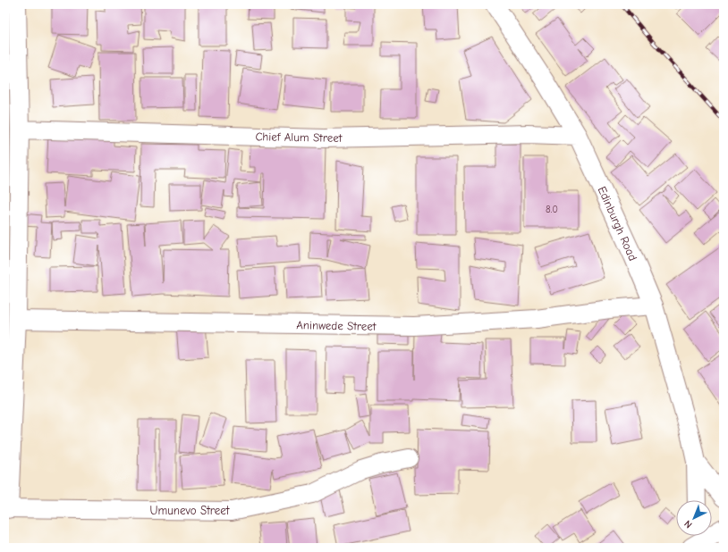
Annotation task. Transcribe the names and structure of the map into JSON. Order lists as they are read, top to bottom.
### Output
{
  "streets": {
    "street": [
      "Chief Alum Street",
      "Edinburgh Road",
      "Aninwede Street",
      "Umunevo Street"
    ]
  },
  "crossings": [
    ["Chief Alum Street", "Edinburgh Road"],
    ["Edinburgh Road", "Aninwede Street"]
  ],
  "house_numbers": ["8.0"],
  "north": "bottom left"
}
